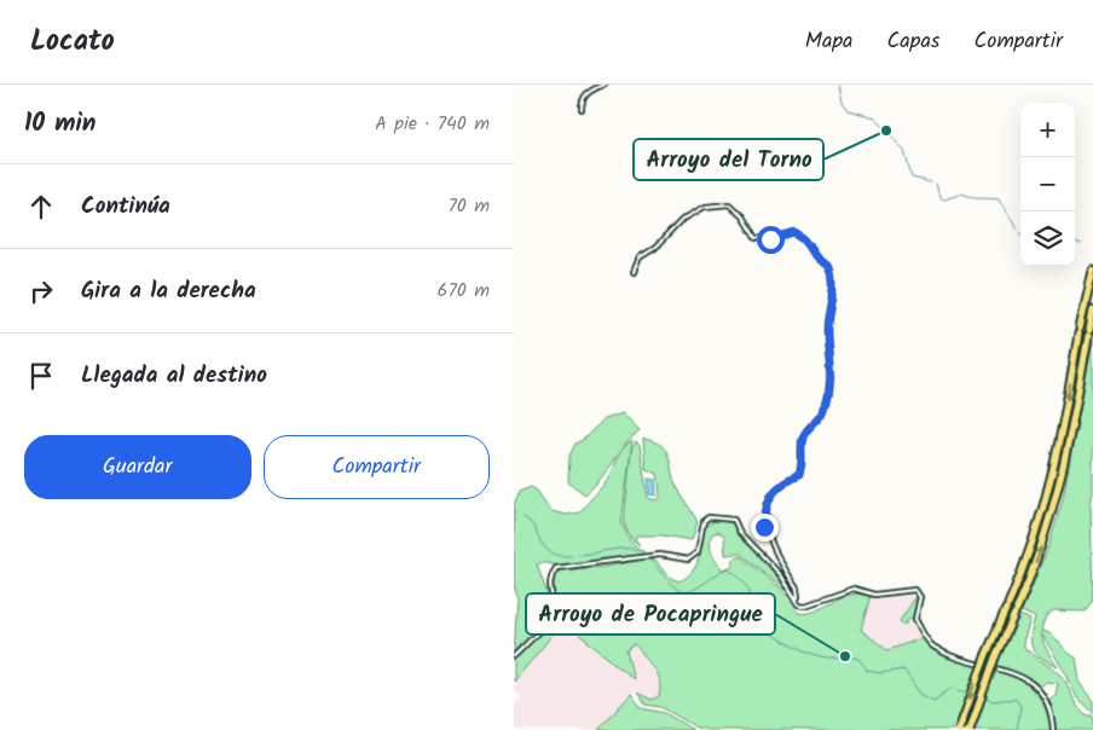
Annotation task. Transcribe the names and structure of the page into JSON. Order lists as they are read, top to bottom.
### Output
{
  "places": ["Arroyo del Torno", "Arroyo de Pocapringue"],
  "page": {
    "header": "Locato",
    "nav": ["Mapa", "Capas", "Compartir"],
    "heading": ["10 min", "A pie · 740 m"],
    "map_buttons": ["+", "−"],
    "list": [
      ["Continúa", "70 m"],
      ["Gira a la derecha", "670 m"],
      "Llegada al destino"
    ],
    "buttons": ["Guardar", "Compartir"]
  }
}
